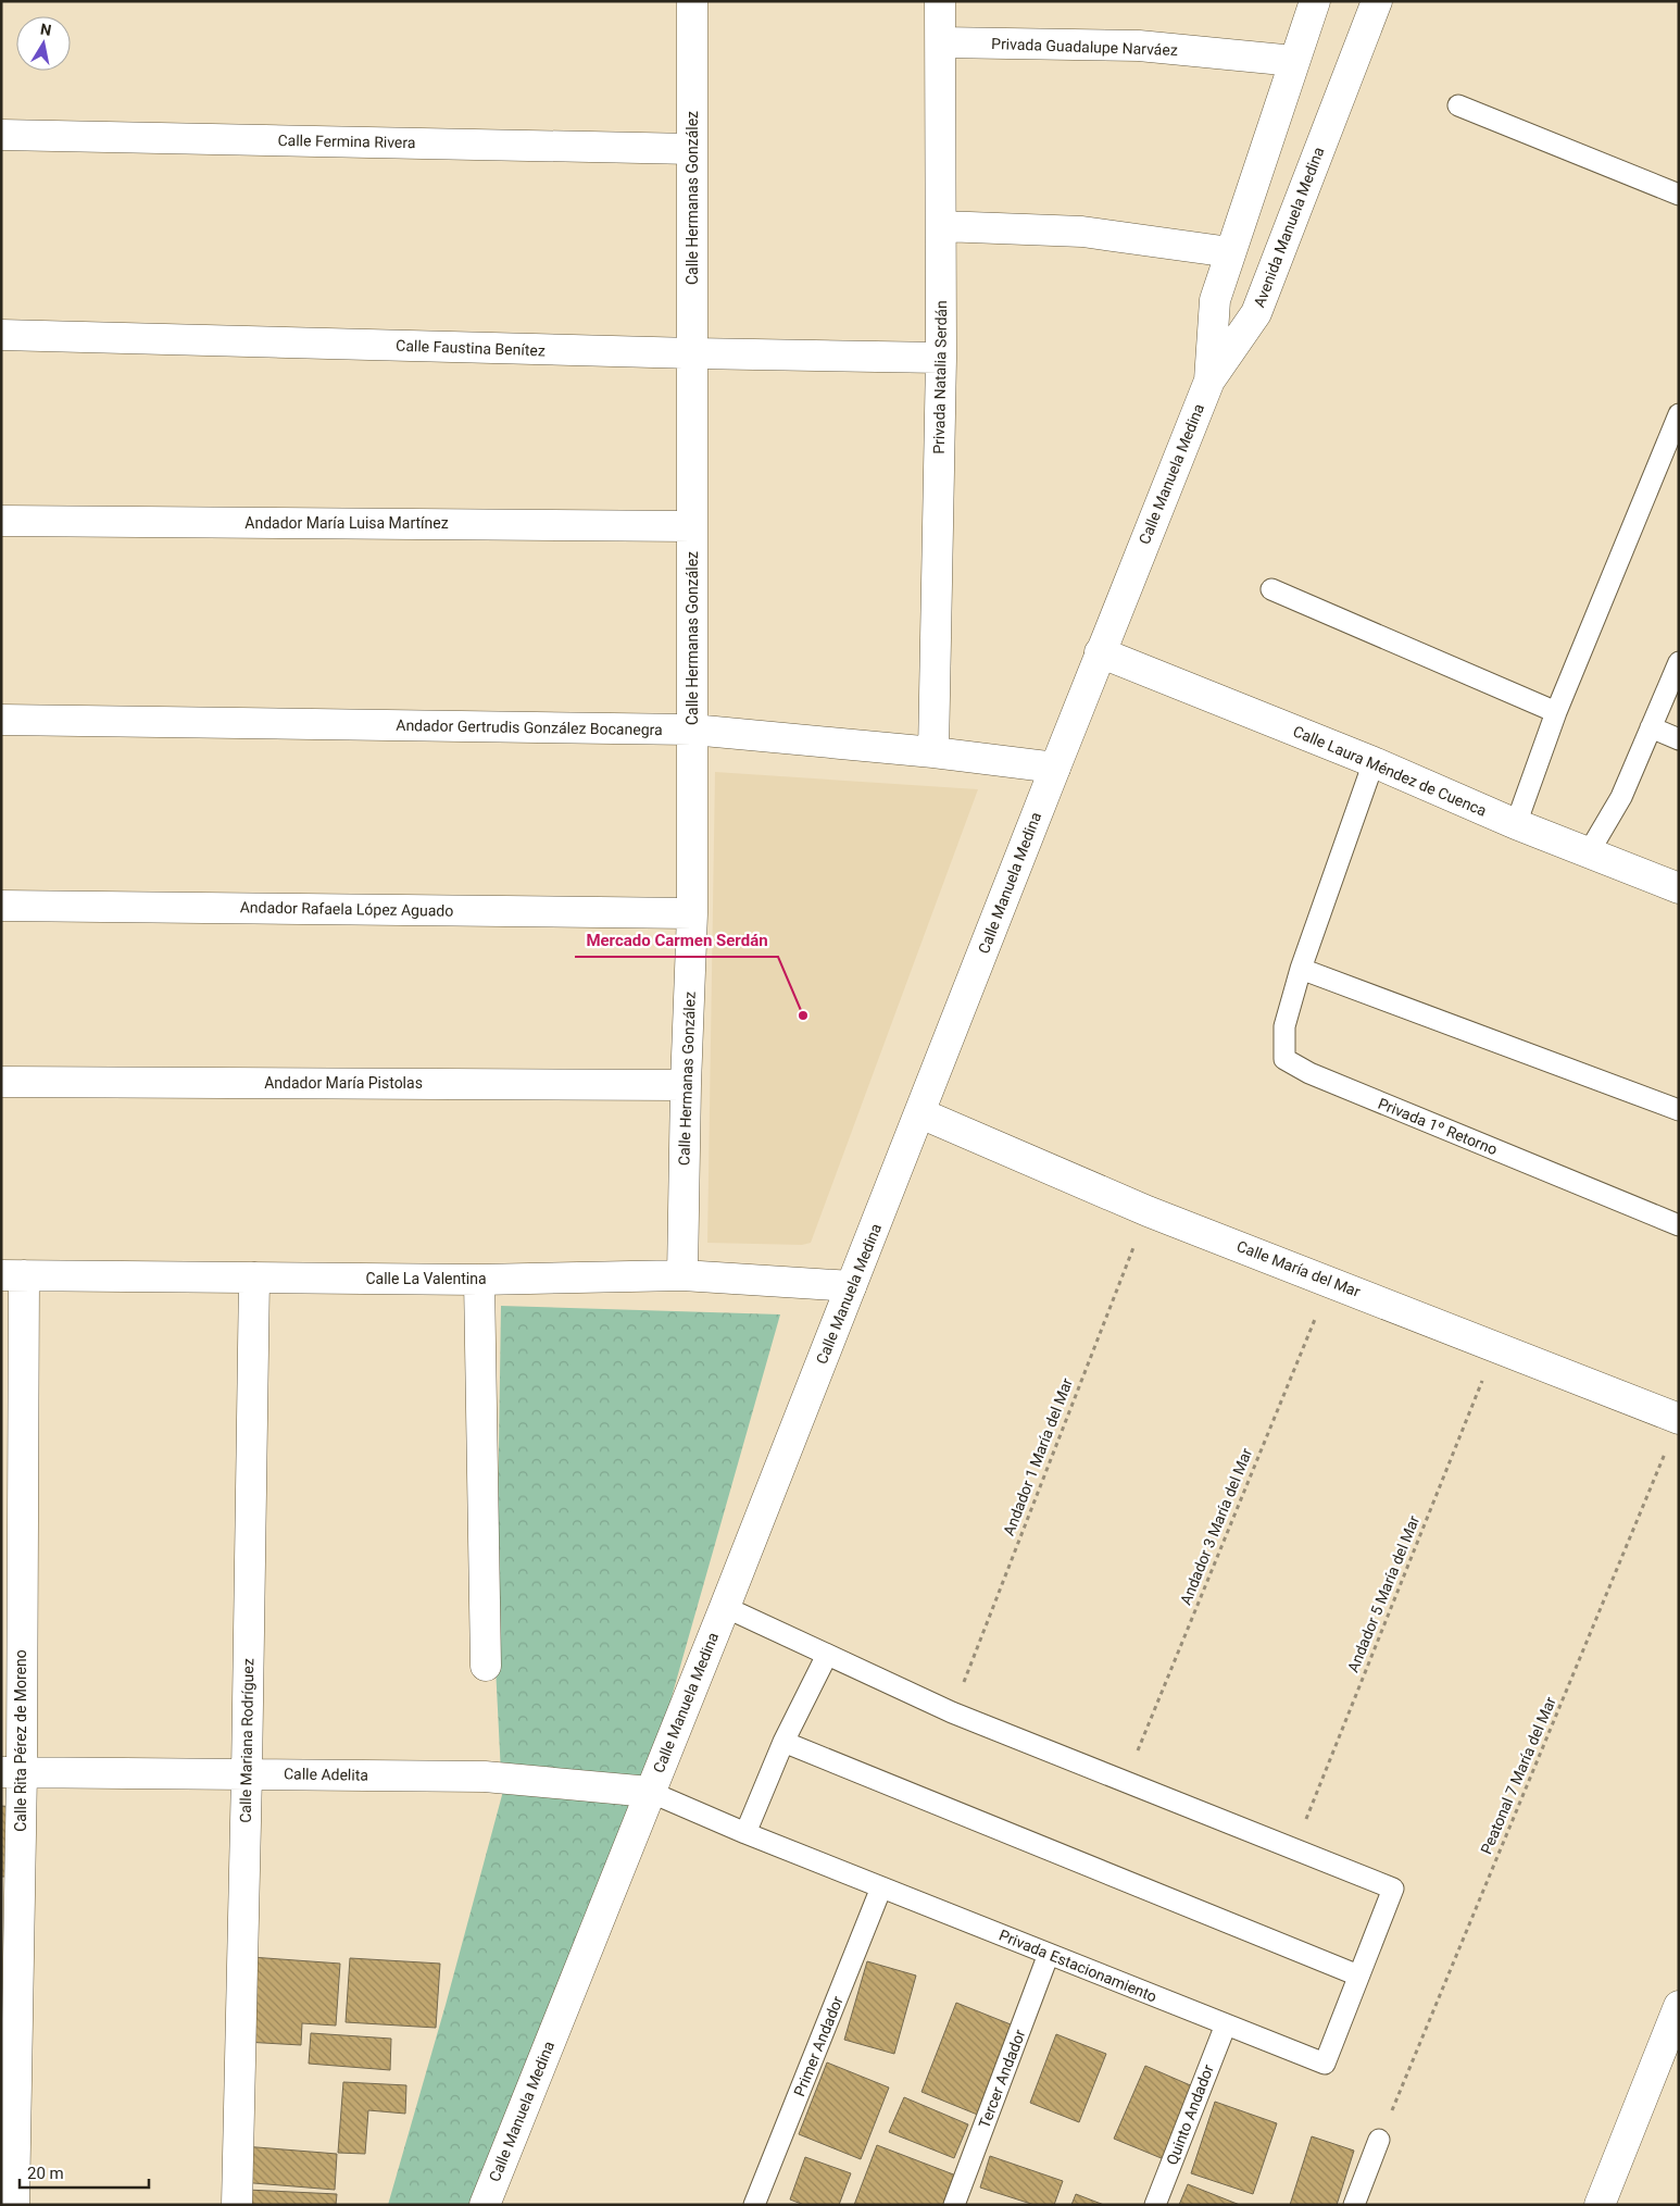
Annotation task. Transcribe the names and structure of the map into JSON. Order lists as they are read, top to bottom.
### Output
{
  "streets": {
    "street": [
      "Privada Guadalupe Narváez",
      "Calle Fermina Rivera",
      "Calle Hermanas González",
      "Avenida Manuela Medina",
      "Calle Faustina Benítez",
      "Privada Natalia Serdán",
      "Calle Manuela Medina",
      "Andador María Luisa Martínez",
      "Andador Gertrudis González Bocanegra",
      "Calle Laura Méndez de Cuenca",
      "Andador Rafaela López Aguado",
      "Andador María Pistolas",
      "Calle María del Mar",
      "Calle La Valentina",
      "Calle Rita Pérez de Moreno",
      "Calle Mariana Rodríguez",
      "Calle Adelita"
    ],
    "lane": [
      "Privada 1º Retorno",
      "Privada Estacionamiento",
      "Primer Andador",
      "Tercer Andador",
      "Quinto Andador"
    ],
    "path": [
      "Andador 1 María del Mar",
      "Andador 3 María del Mar",
      "Andador 5 María del Mar",
      "Peatonal 7 María del Mar"
    ]
  },
  "crossings": [
    ["Privada Guadalupe Narváez", "Privada Natalia Serdán"],
    ["Calle Fermina Rivera", "Calle Hermanas González"],
    ["Calle Hermanas González", "Calle Faustina Benítez"],
    ["Calle Hermanas González", "Andador María Luisa Martínez"],
    ["Calle Hermanas González", "Andador Gertrudis González Bocanegra"],
    ["Calle Hermanas González", "Andador Rafaela López Aguado"],
    ["Calle Hermanas González", "Andador María Pistolas"],
    ["Calle Hermanas González", "Calle La Valentina"],
    ["Avenida Manuela Medina", "Calle Manuela Medina"],
    ["Calle Faustina Benítez", "Privada Natalia Serdán"],
    ["Privada Natalia Serdán", "Andador Gertrudis González Bocanegra"],
    ["Calle Manuela Medina", "Andador Gertrudis González Bocanegra"],
    ["Calle Manuela Medina", "Calle Laura Méndez de Cuenca"],
    ["Calle Manuela Medina", "Calle María del Mar"],
    ["Calle Manuela Medina", "Calle La Valentina"],
    ["Calle Manuela Medina", "Calle Adelita"],
    ["Calle Manuela Medina", "Privada Estacionamiento"],
    ["Calle Laura Méndez de Cuenca", "Privada 1º Retorno"],
    ["Calle María del Mar", "Andador 1 María del Mar"],
    ["Calle María del Mar", "Andador 3 María del Mar"],
    ["Calle María del Mar", "Andador 5 María del Mar"],
    ["Calle La Valentina", "Calle Rita Pérez de Moreno"],
    ["Calle La Valentina", "Calle Mariana Rodríguez"],
    ["Andador 1 María del Mar", "Privada Estacionamiento"],
    ["Andador 3 María del Mar", "Privada Estacionamiento"],
    ["Andador 5 María del Mar", "Privada Estacionamiento"],
    ["Calle Rita Pérez de Moreno", "Calle Adelita"],
    ["Calle Mariana Rodríguez", "Calle Adelita"],
    ["Calle Adelita", "Privada Estacionamiento"],
    ["Privada Estacionamiento", "Primer Andador"],
    ["Privada Estacionamiento", "Tercer Andador"],
    ["Privada Estacionamiento", "Quinto Andador"]
  ],
  "places": ["Mercado Carmen Serdán"],
  "scale_bar": "20 m",
  "north": "top"
}
